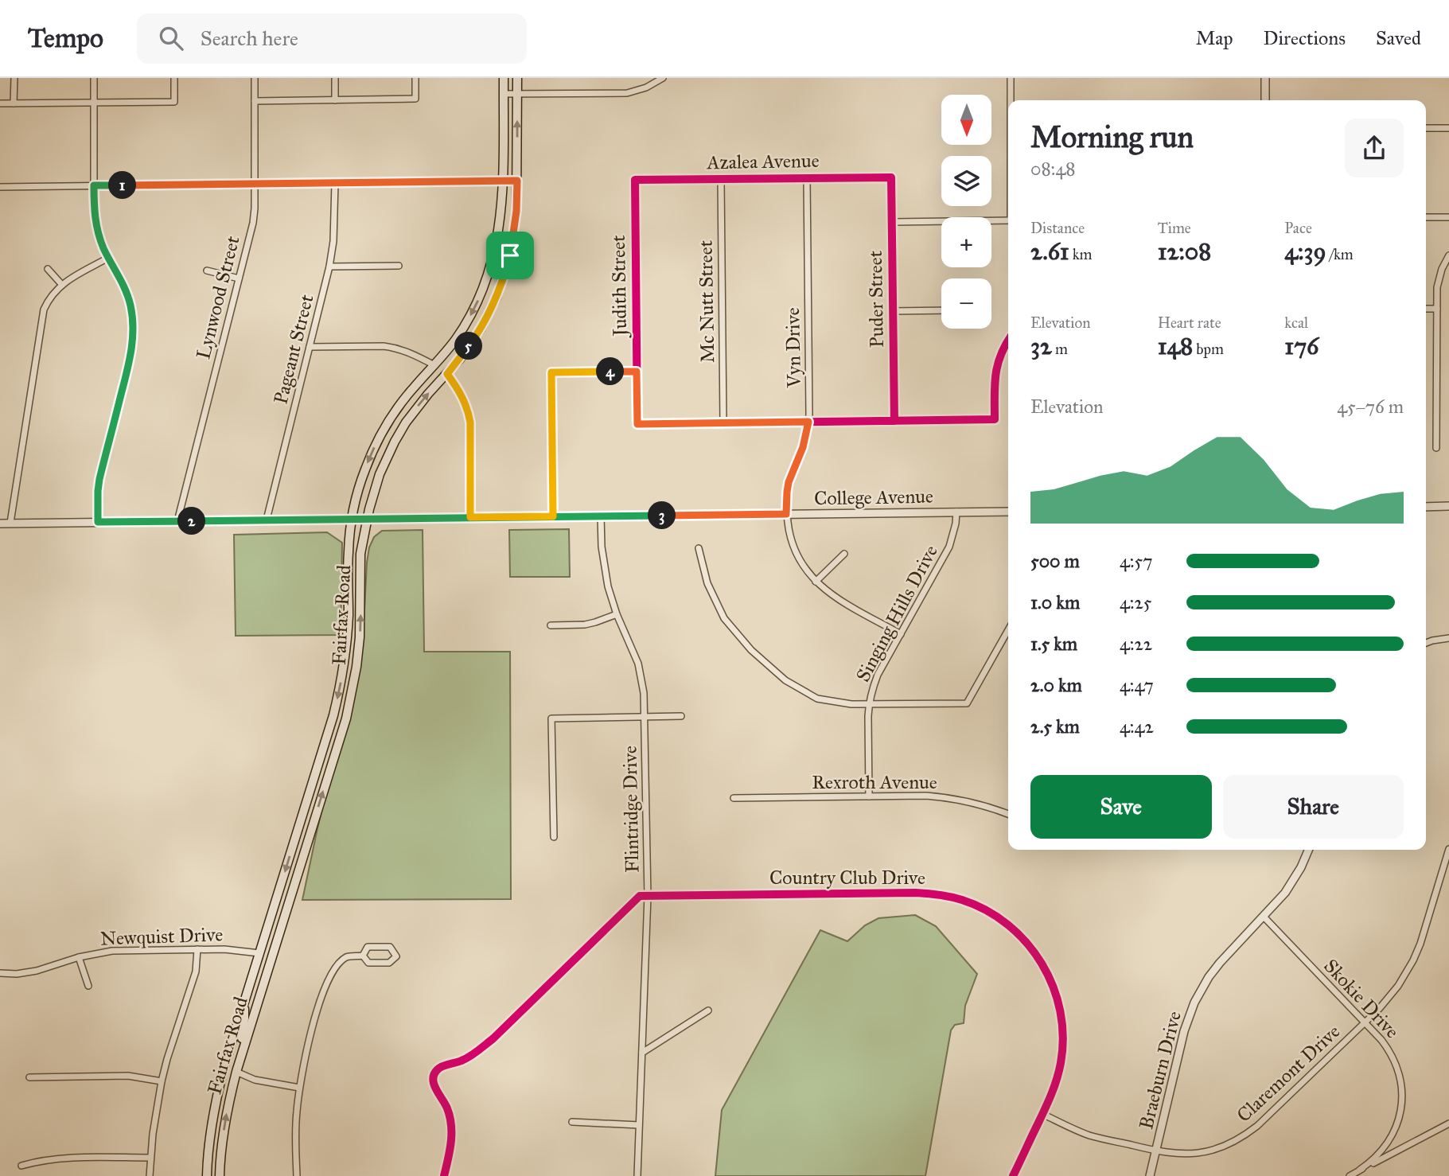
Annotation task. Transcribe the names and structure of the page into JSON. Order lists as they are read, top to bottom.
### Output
{
  "streets": {
    "main road": ["Fairfax Road"],
    "street": [
      "Azalea Avenue",
      "Judith Street",
      "Lynwood Street",
      "Puder Street",
      "Mc Nutt Street",
      "Vyn Drive",
      "Pageant Street",
      "College Avenue",
      "Singing Hills Drive",
      "Rexroth Avenue",
      "Flintridge Drive",
      "Country Club Drive",
      "Newquist Drive",
      "Skokie Drive",
      "Braeburn Drive",
      "Claremont Drive"
    ]
  },
  "crossings": [
    ["Azalea Avenue", "Judith Street"],
    ["Azalea Avenue", "Puder Street"],
    ["Azalea Avenue", "Mc Nutt Street"],
    ["Azalea Avenue", "Vyn Drive"],
    ["Judith Street", "Mc Nutt Street"],
    ["Lynwood Street", "College Avenue"],
    ["Vyn Drive", "College Avenue"],
    ["Vyn Drive", "Singing Hills Drive"],
    ["Pageant Street", "College Avenue"],
    ["College Avenue", "Singing Hills Drive"],
    ["College Avenue", "Fairfax Road"],
    ["College Avenue", "Flintridge Drive"],
    ["Singing Hills Drive", "Rexroth Avenue"],
    ["Fairfax Road", "Newquist Drive"],
    ["Flintridge Drive", "Country Club Drive"],
    ["Country Club Drive", "Claremont Drive"],
    ["Skokie Drive", "Braeburn Drive"],
    ["Skokie Drive", "Claremont Drive"],
    ["Braeburn Drive", "Claremont Drive"]
  ],
  "north": "bottom",
  "page": {
    "header": "Tempo",
    "search": "Search here",
    "nav": ["Map", "Directions", "Saved"],
    "map_buttons": ["+", "−"],
    "heading": ["Morning run", "08:48"],
    "pins": [
      "1",
      "5",
      "4",
      "3",
      "2"
    ],
    "stats": [
      ["Distance", "2.61 km"],
      ["Time", "12:08"],
      ["Pace", "4:39 /km"],
      ["Elevation", "32 m"],
      ["Heart rate", "148 bpm"],
      ["kcal", "176"]
    ],
    "chart": ["Elevation", "45–76 m"],
    "list": [
      {
        "name": "500 m",
        "note": "4:57"
      },
      {
        "name": "1.0 km",
        "note": "4:25"
      },
      {
        "name": "1.5 km",
        "note": "4:22"
      },
      {
        "name": "2.0 km",
        "note": "4:47"
      },
      {
        "name": "2.5 km",
        "note": "4:42"
      }
    ],
    "buttons": ["Save", "Share"]
  }
}
